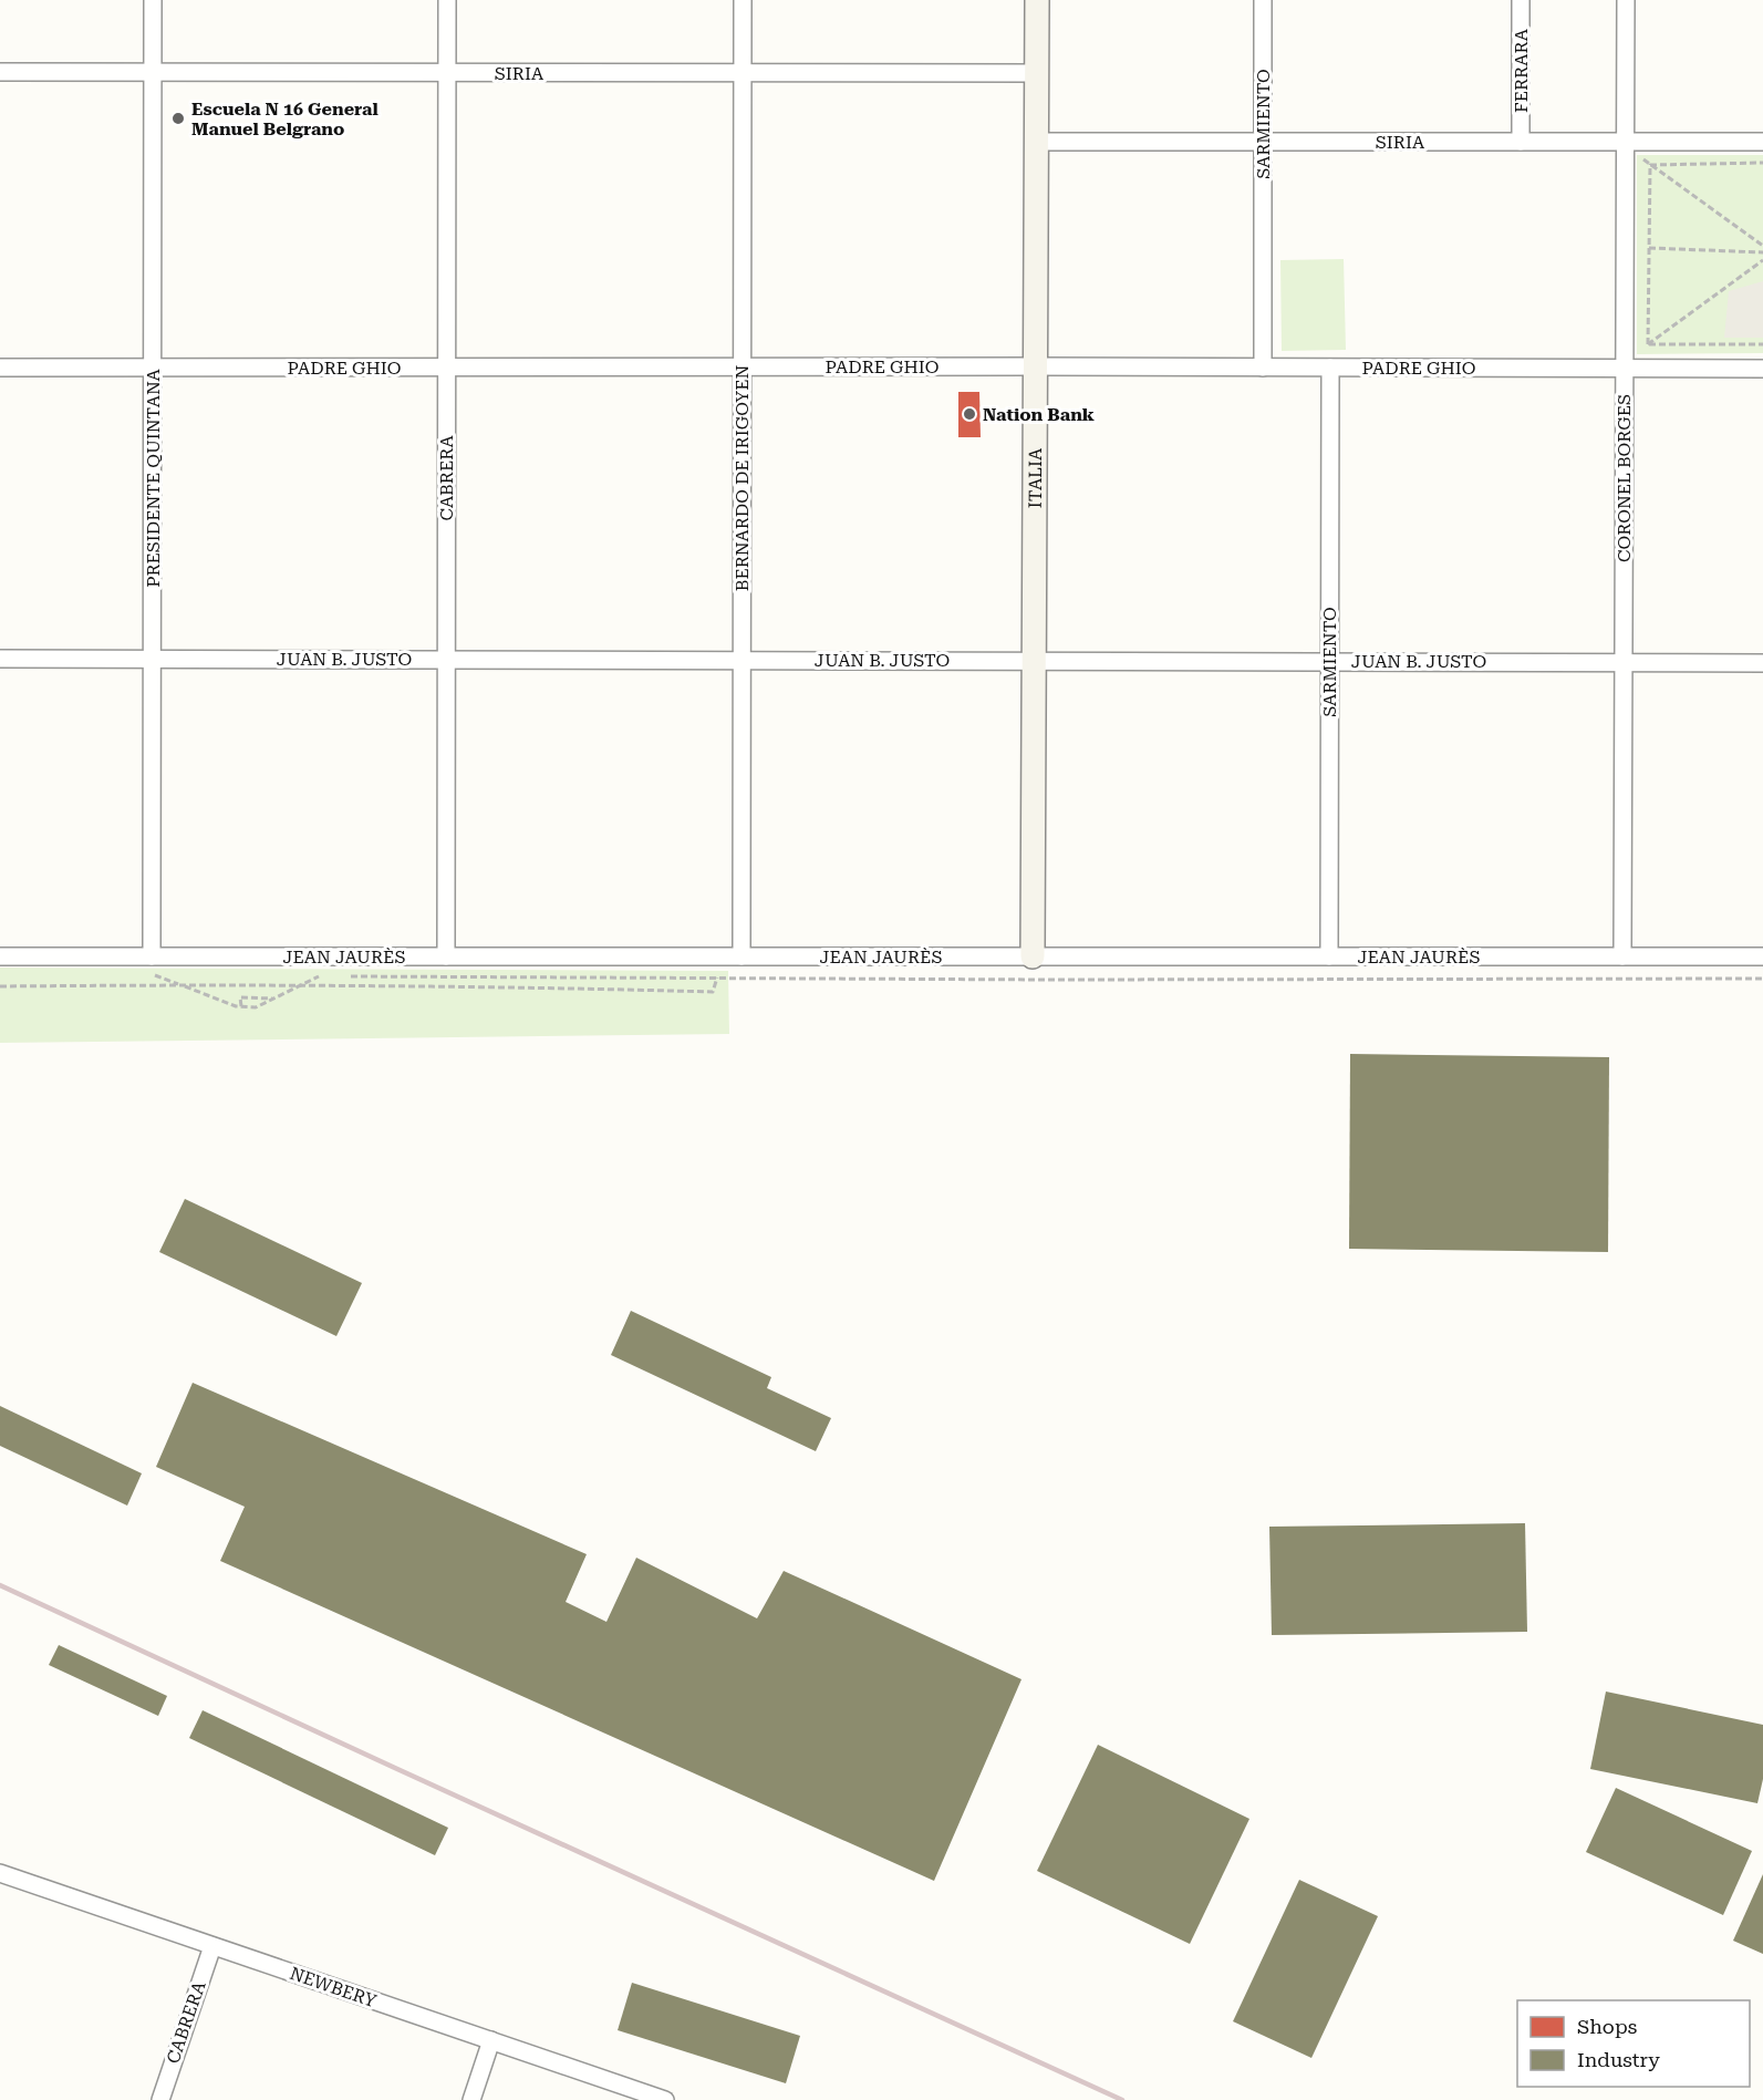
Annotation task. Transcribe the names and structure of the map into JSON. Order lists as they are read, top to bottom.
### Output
{
  "streets": {
    "street": [
      "FERRARA",
      "SIRIA",
      "SARMIENTO",
      "PADRE GHIO",
      "PRESIDENTE QUINTANA",
      "CABRERA",
      "BERNARDO DE IRIGOYEN",
      "ITALIA",
      "CORONEL BORGES",
      "JUAN B. JUSTO",
      "JEAN JAURÈS",
      "NEWBERY"
    ]
  },
  "crossings": [
    ["FERRARA", "SIRIA"],
    ["SIRIA", "SARMIENTO"],
    ["SIRIA", "PRESIDENTE QUINTANA"],
    ["SIRIA", "CABRERA"],
    ["SIRIA", "BERNARDO DE IRIGOYEN"],
    ["SIRIA", "ITALIA"],
    ["SIRIA", "CORONEL BORGES"],
    ["SARMIENTO", "PADRE GHIO"],
    ["SARMIENTO", "JUAN B. JUSTO"],
    ["SARMIENTO", "JEAN JAURÈS"],
    ["PADRE GHIO", "PRESIDENTE QUINTANA"],
    ["PADRE GHIO", "CABRERA"],
    ["PADRE GHIO", "BERNARDO DE IRIGOYEN"],
    ["PADRE GHIO", "ITALIA"],
    ["PADRE GHIO", "CORONEL BORGES"],
    ["PRESIDENTE QUINTANA", "JUAN B. JUSTO"],
    ["PRESIDENTE QUINTANA", "JEAN JAURÈS"],
    ["CABRERA", "JUAN B. JUSTO"],
    ["CABRERA", "JEAN JAURÈS"],
    ["CABRERA", "NEWBERY"],
    ["BERNARDO DE IRIGOYEN", "JUAN B. JUSTO"],
    ["BERNARDO DE IRIGOYEN", "JEAN JAURÈS"],
    ["ITALIA", "JUAN B. JUSTO"],
    ["ITALIA", "JEAN JAURÈS"],
    ["CORONEL BORGES", "JUAN B. JUSTO"],
    ["CORONEL BORGES", "JEAN JAURÈS"]
  ],
  "places": ["Escuela N 16 General Manuel Belgrano", "Nation Bank"],
  "legend": ["Shops", "Industry"]
}
